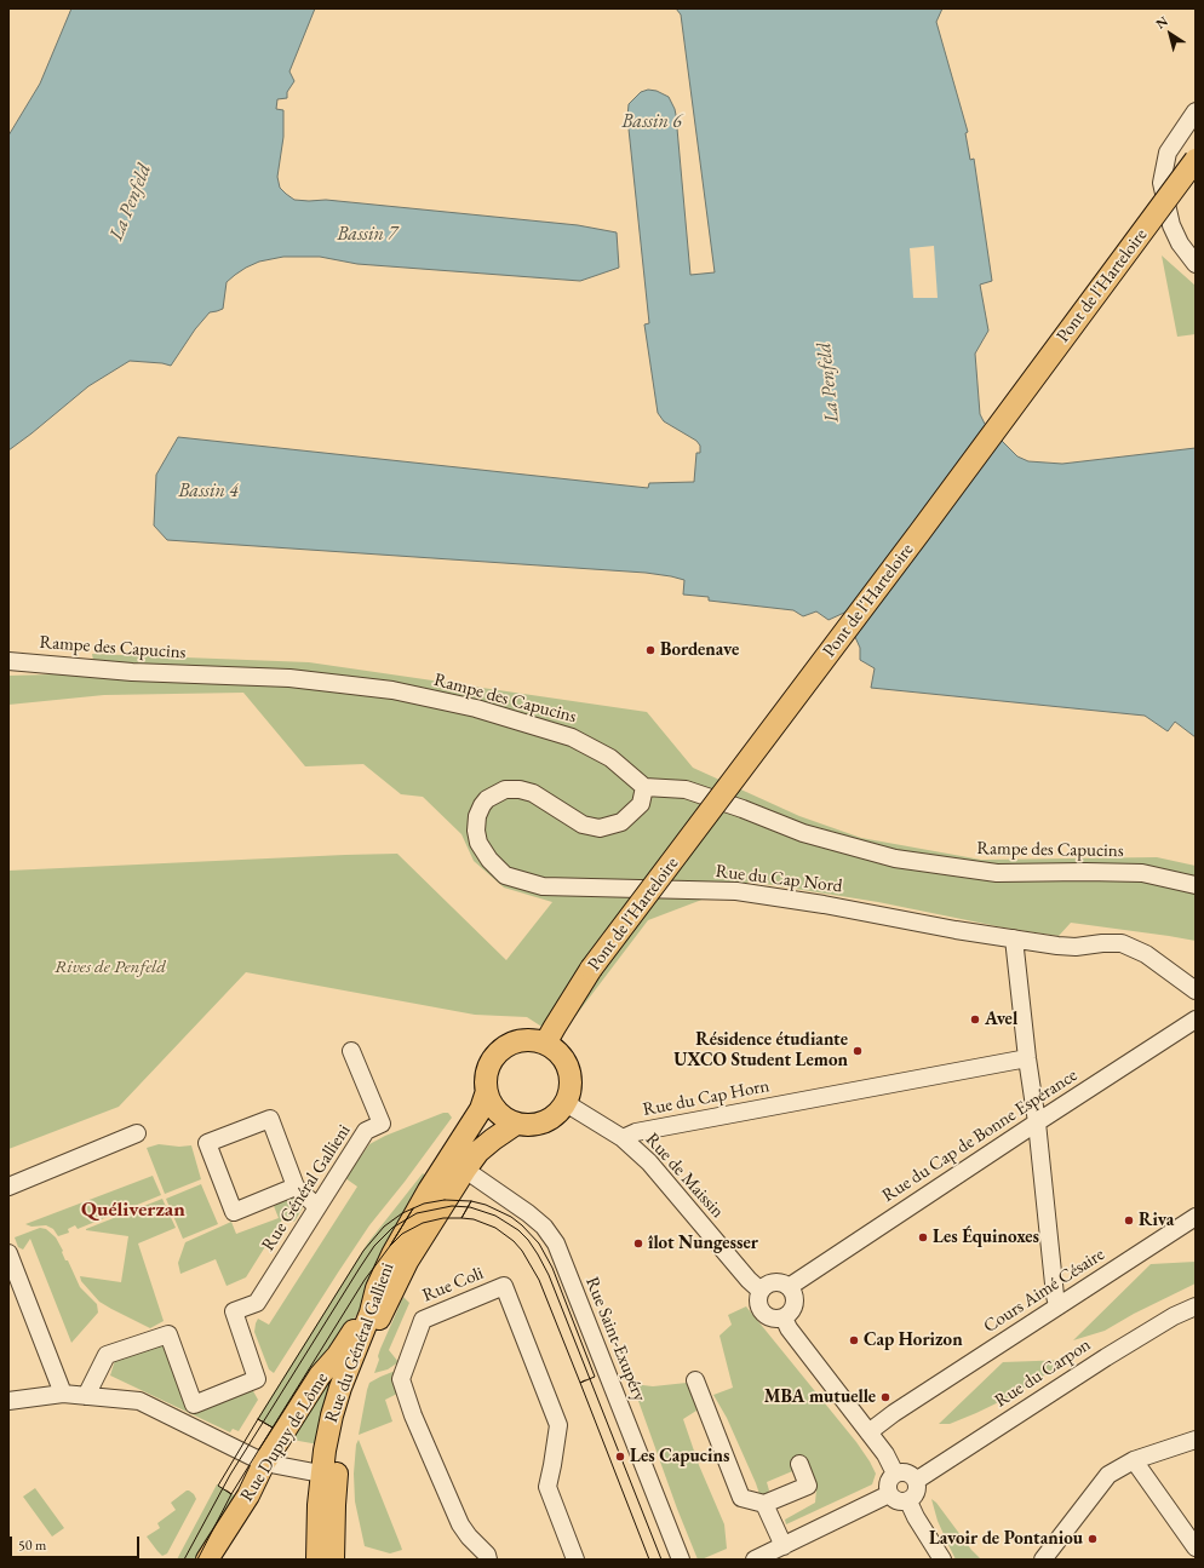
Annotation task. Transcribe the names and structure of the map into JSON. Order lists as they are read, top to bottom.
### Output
{
  "streets": {
    "main road": ["Pont de l'Harteloire", "Rue du Général Gallieni", "Rue Dupuy de Lôme"],
    "street": [
      "Rampe des Capucins",
      "Rue du Cap Nord",
      "Rue du Cap Horn",
      "Rue du Cap de Bonne Espérance",
      "Rue de Maissin",
      "Rue Général Gallieni",
      "Rue Coli",
      "Cours Aimé Césaire",
      "Rue Saint-Exupéry",
      "Rue du Carpon"
    ]
  },
  "crossings": [
    ["Pont de l'Harteloire", "Rue de Maissin"],
    ["Pont de l'Harteloire", "Rue du Général Gallieni"],
    ["Rampe des Capucins", "Rue du Cap Nord"],
    ["Rue du Cap Horn", "Rue de Maissin"],
    ["Rue du Cap de Bonne Espérance", "Rue de Maissin"],
    ["Rue de Maissin", "Rue du Général Gallieni"],
    ["Rue Saint-Exupéry", "Rue du Général Gallieni"],
    ["Rue du Général Gallieni", "Rue Dupuy de Lôme"]
  ],
  "districts": ["Quéliverzan"],
  "water": [
    "Bassin 6",
    "La Penfeld",
    "Bassin 7",
    "Bassin 4"
  ],
  "parks": ["Rives de Penfeld"],
  "places": [
    "Bordenave",
    "Avel",
    "Résidence étudiante UXCO Student Lemon",
    "Riva",
    "Les Équinoxes",
    "îlot Nungesser",
    "Cap Horizon",
    "MBA mutuelle",
    "Les Capucins",
    "Lavoir de Pontaniou"
  ],
  "scale_bar": "50 m",
  "north": "top left"
}
